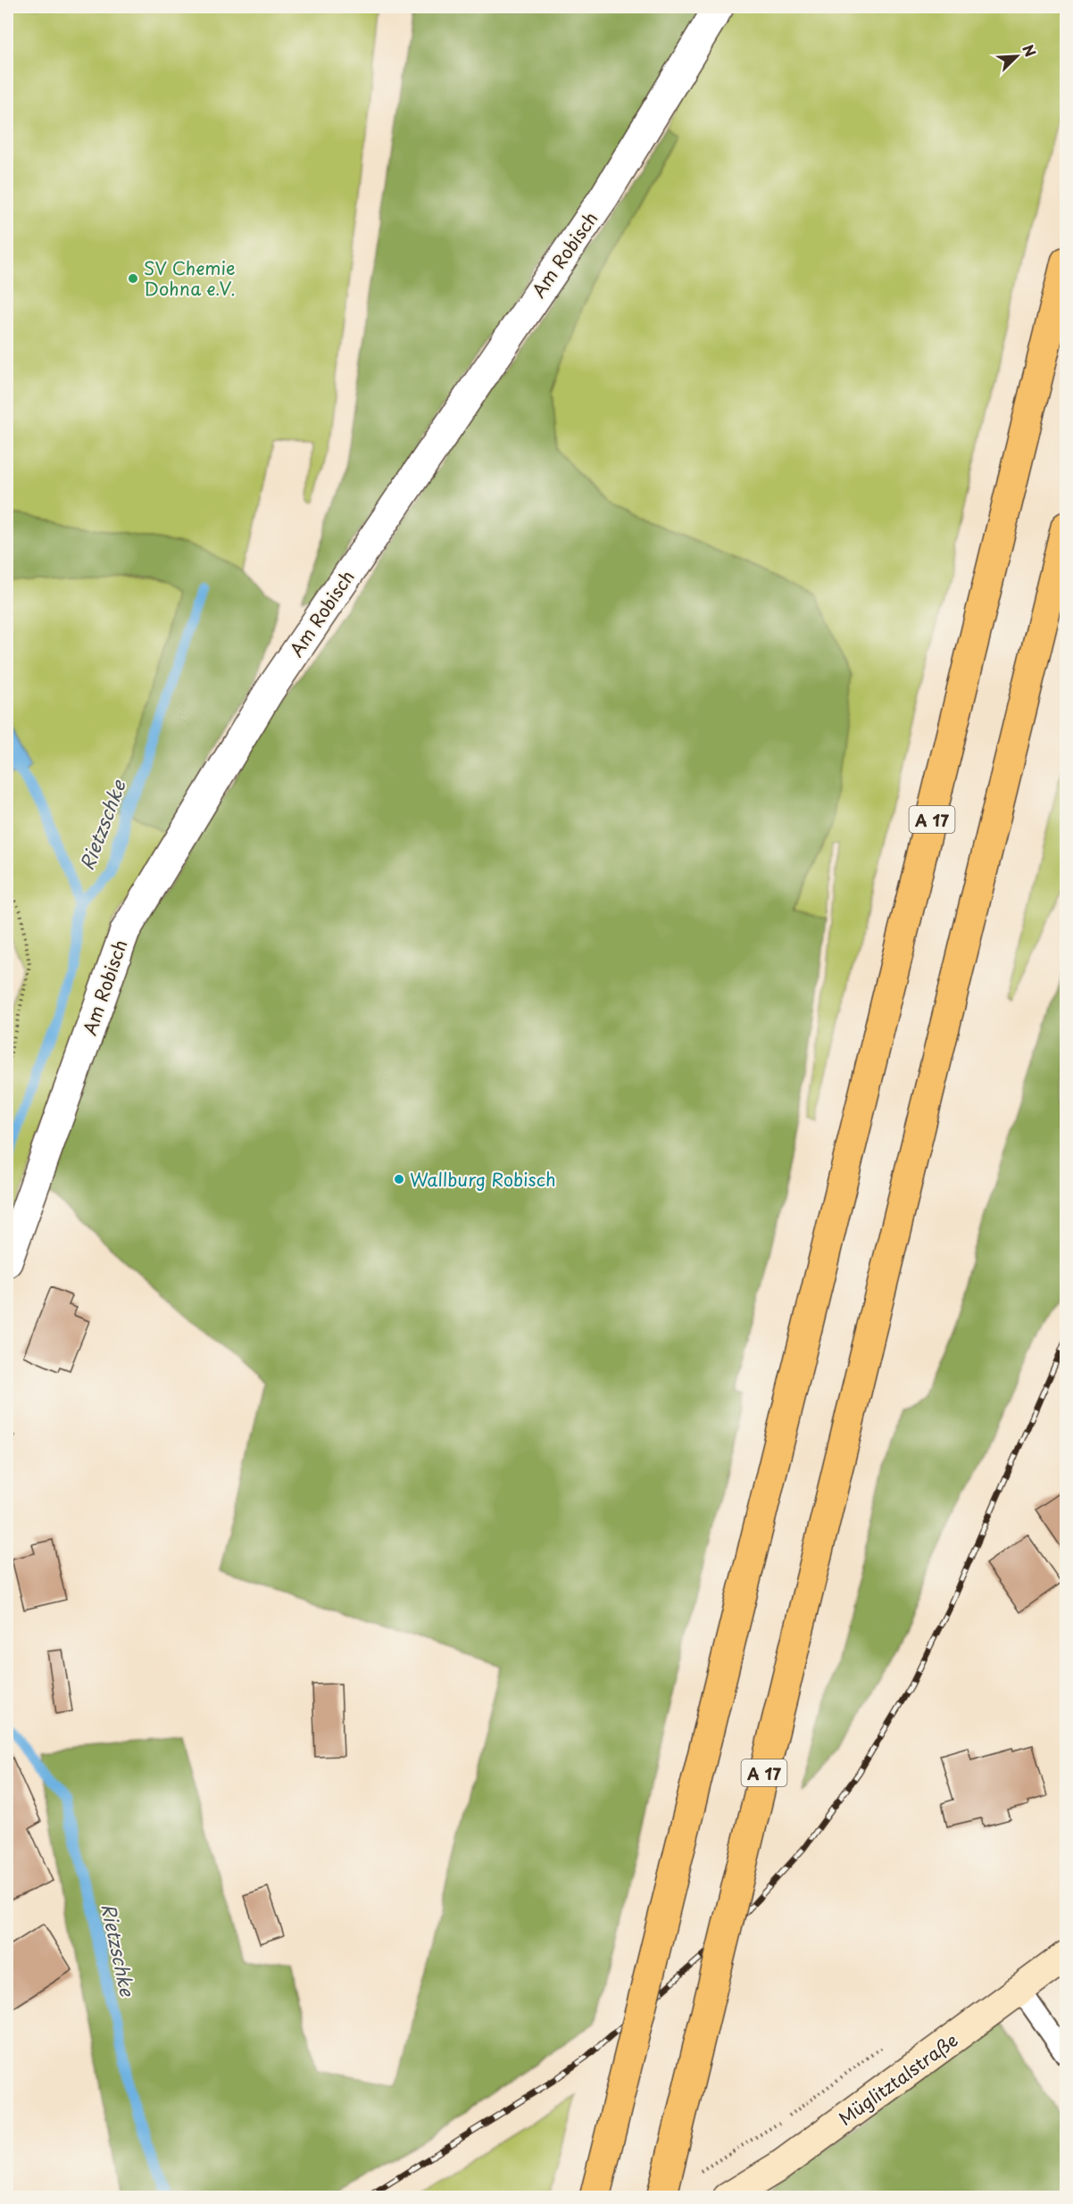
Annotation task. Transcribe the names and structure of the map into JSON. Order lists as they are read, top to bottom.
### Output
{
  "streets": {
    "highway": ["A 17"],
    "main road": ["Müglitztalstraße"],
    "street": ["Am Robisch"]
  },
  "water": ["Rietzschke"],
  "places": ["SV Chemie Dohna e.V.", "Wallburg Robisch"],
  "north": "top right"
}
